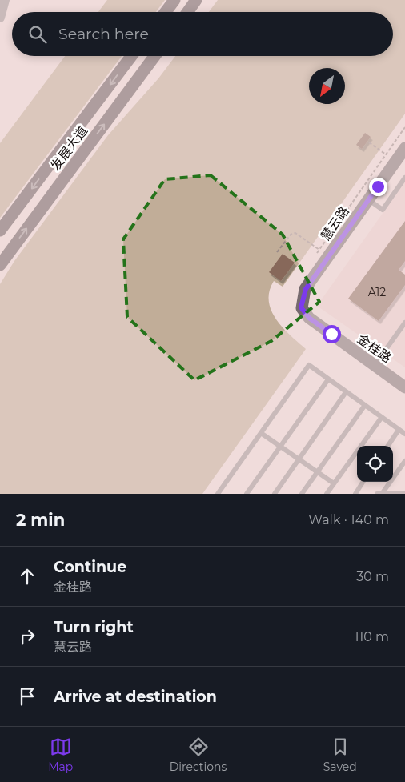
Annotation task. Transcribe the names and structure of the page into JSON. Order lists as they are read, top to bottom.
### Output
{
  "streets": {
    "main road": ["发展大道"],
    "street": ["慧云路", "金桂路"]
  },
  "crossings": [
    ["慧云路", "金桂路"]
  ],
  "house_numbers": ["A12"],
  "north": "bottom left",
  "page": {
    "search": "Search here",
    "heading": ["2 min", "Walk · 140 m"],
    "list": [
      ["Continue", "金桂路", "30 m"],
      ["Turn right", "慧云路", "110 m"],
      "Arrive at destination"
    ],
    "nav": ["Map", "Directions", "Saved"]
  }
}
